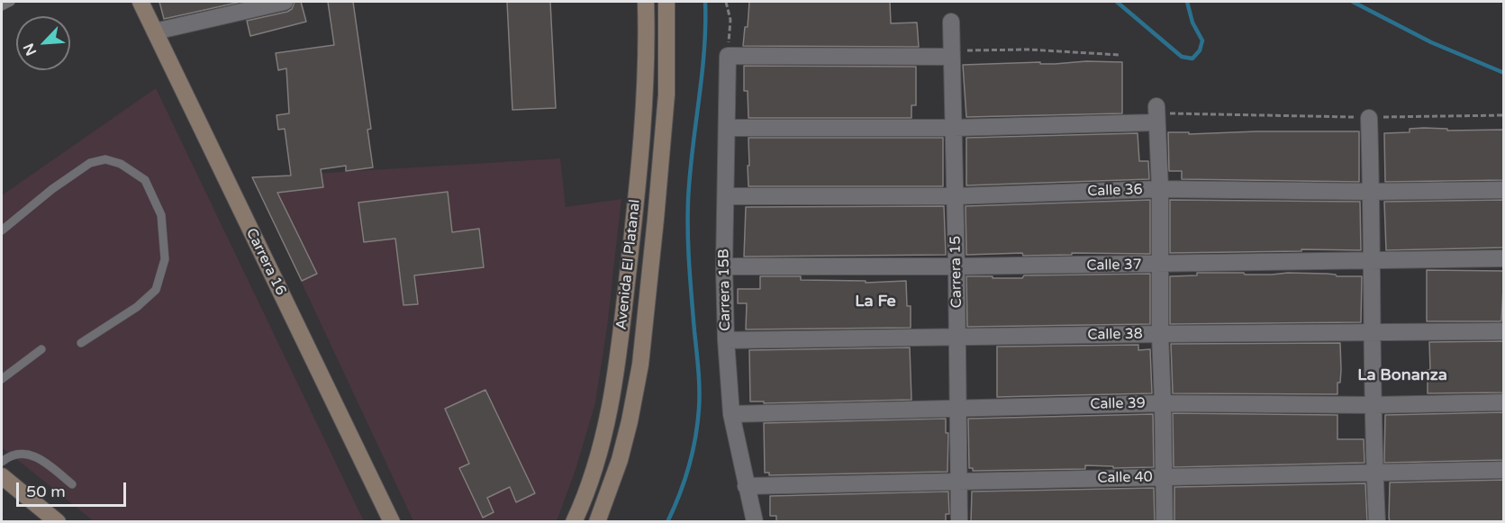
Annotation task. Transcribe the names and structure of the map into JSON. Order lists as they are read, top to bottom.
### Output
{
  "streets": {
    "main road": ["Carrera 16", "Avenida El Platanal"],
    "street": [
      "Calle 36",
      "Calle 37",
      "Carrera 15",
      "Carrera 15B",
      "Calle 38",
      "Calle 39",
      "Calle 40"
    ]
  },
  "crossings": [
    ["Calle 36", "Carrera 15"],
    ["Calle 36", "Carrera 15B"],
    ["Calle 37", "Carrera 15"],
    ["Calle 37", "Carrera 15B"],
    ["Carrera 15", "Calle 38"],
    ["Carrera 15", "Calle 39"],
    ["Carrera 15", "Calle 40"],
    ["Carrera 15B", "Calle 38"],
    ["Carrera 15B", "Calle 39"],
    ["Carrera 15B", "Calle 40"]
  ],
  "districts": ["La Fe", "La Bonanza"],
  "scale_bar": "50 m",
  "north": "bottom left"
}
